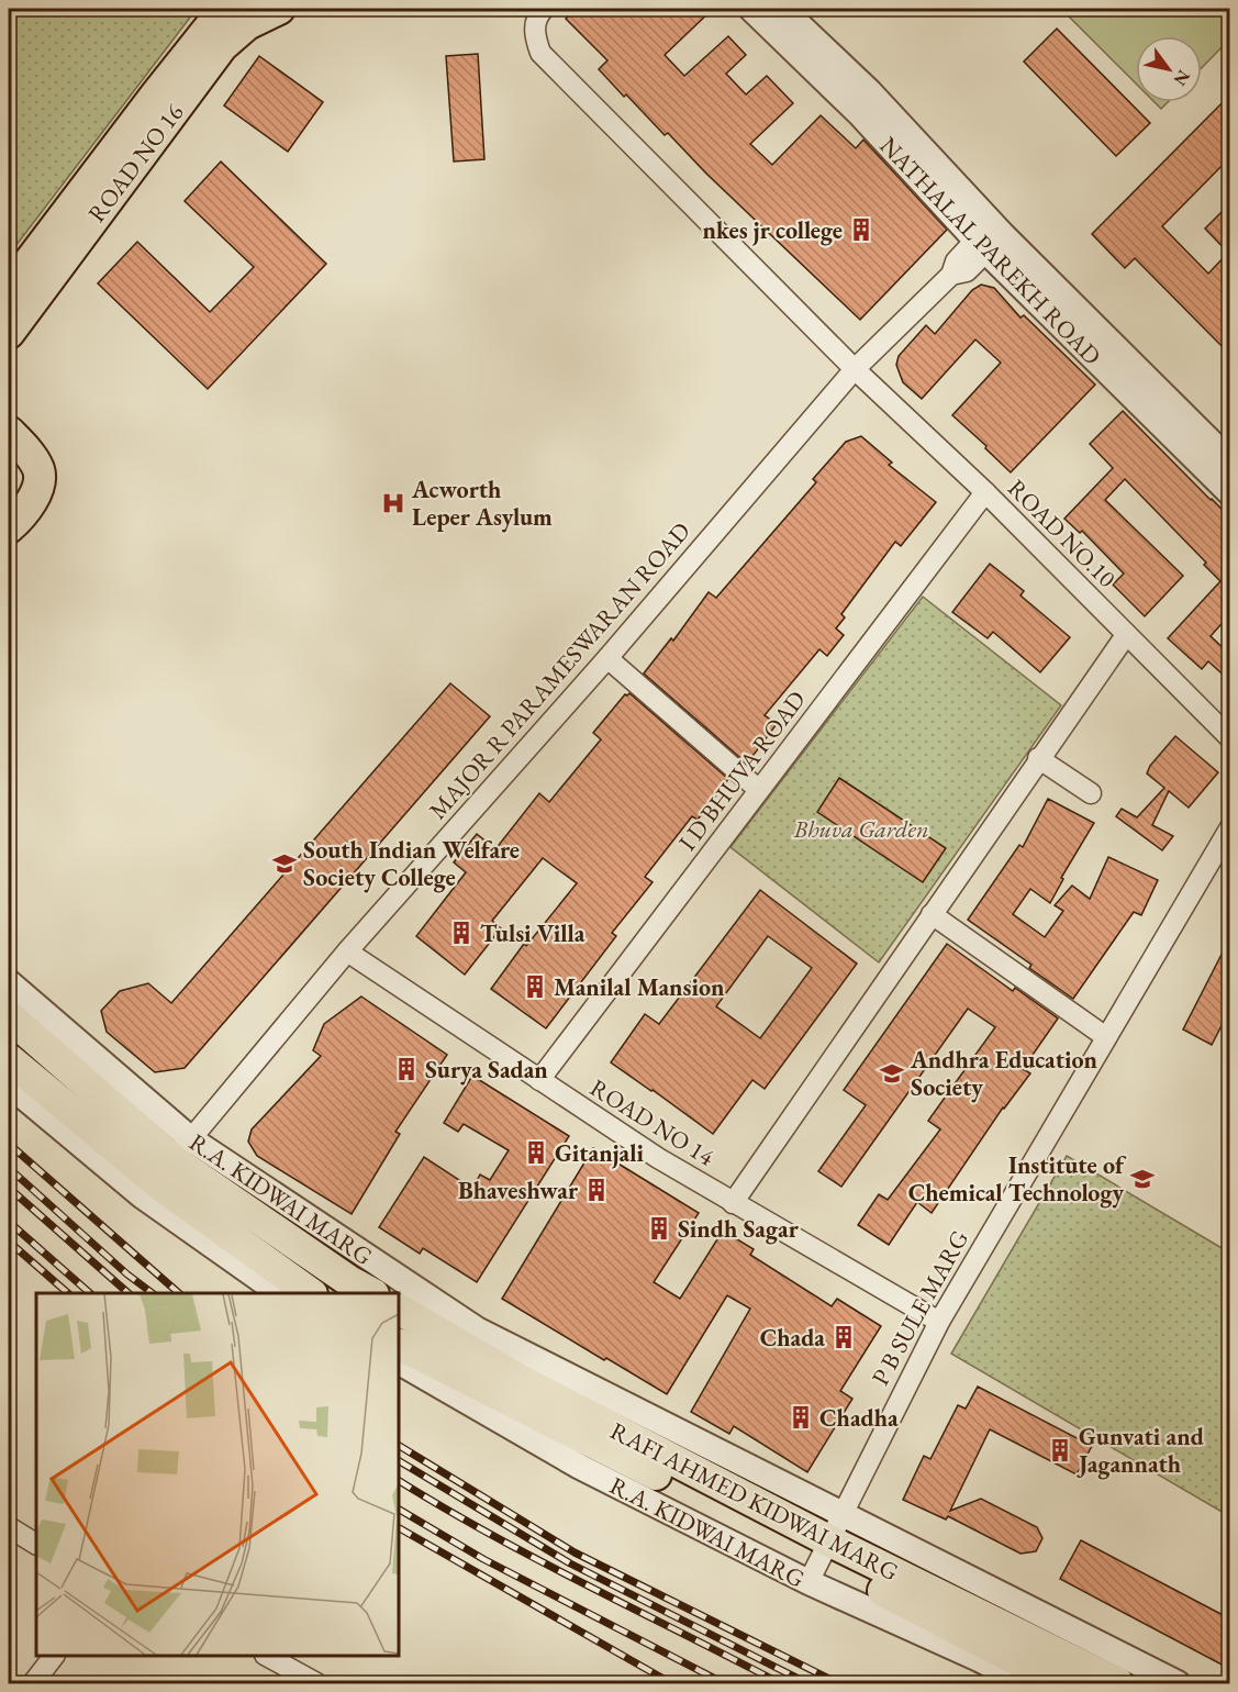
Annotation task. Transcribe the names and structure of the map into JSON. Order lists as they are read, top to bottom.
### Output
{
  "streets": {
    "main road": ["ROAD NO 16", "RAFI AHMED KIDWAI MARG"],
    "street": [
      "NATHALAL PAREKH ROAD",
      "ROAD NO.10",
      "MAJOR R PARAMESWARAN ROAD",
      "I D BHUVA ROAD",
      "ROAD NO 14",
      "R.A. KIDWAI MARG",
      "P B SULE MARG"
    ]
  },
  "crossings": [
    ["NATHALAL PAREKH ROAD", "MAJOR R PARAMESWARAN ROAD"],
    ["ROAD NO.10", "MAJOR R PARAMESWARAN ROAD"],
    ["ROAD NO.10", "I D BHUVA ROAD"],
    ["MAJOR R PARAMESWARAN ROAD", "ROAD NO 14"],
    ["MAJOR R PARAMESWARAN ROAD", "R.A. KIDWAI MARG"],
    ["I D BHUVA ROAD", "ROAD NO 14"],
    ["ROAD NO 14", "P B SULE MARG"],
    ["R.A. KIDWAI MARG", "P B SULE MARG"],
    ["R.A. KIDWAI MARG", "RAFI AHMED KIDWAI MARG"],
    ["P B SULE MARG", "RAFI AHMED KIDWAI MARG"]
  ],
  "parks": ["Bhuva Garden"],
  "places": {
    "building": [
      "nkes jr college",
      "Tulsi Villa",
      "Manilal Mansion",
      "Surya Sadan",
      "Gitanjali",
      "Bhaveshwar",
      "Sindh Sagar",
      "Chada",
      "Chadha",
      "Gunvati and Jagannath"
    ],
    "hospital": ["Acworth Leper Asylum"],
    "school or university": ["South Indian Welfare Society College", "Andhra Education Society", "Institute of Chemical Technology"]
  },
  "north": "bottom right"
}
